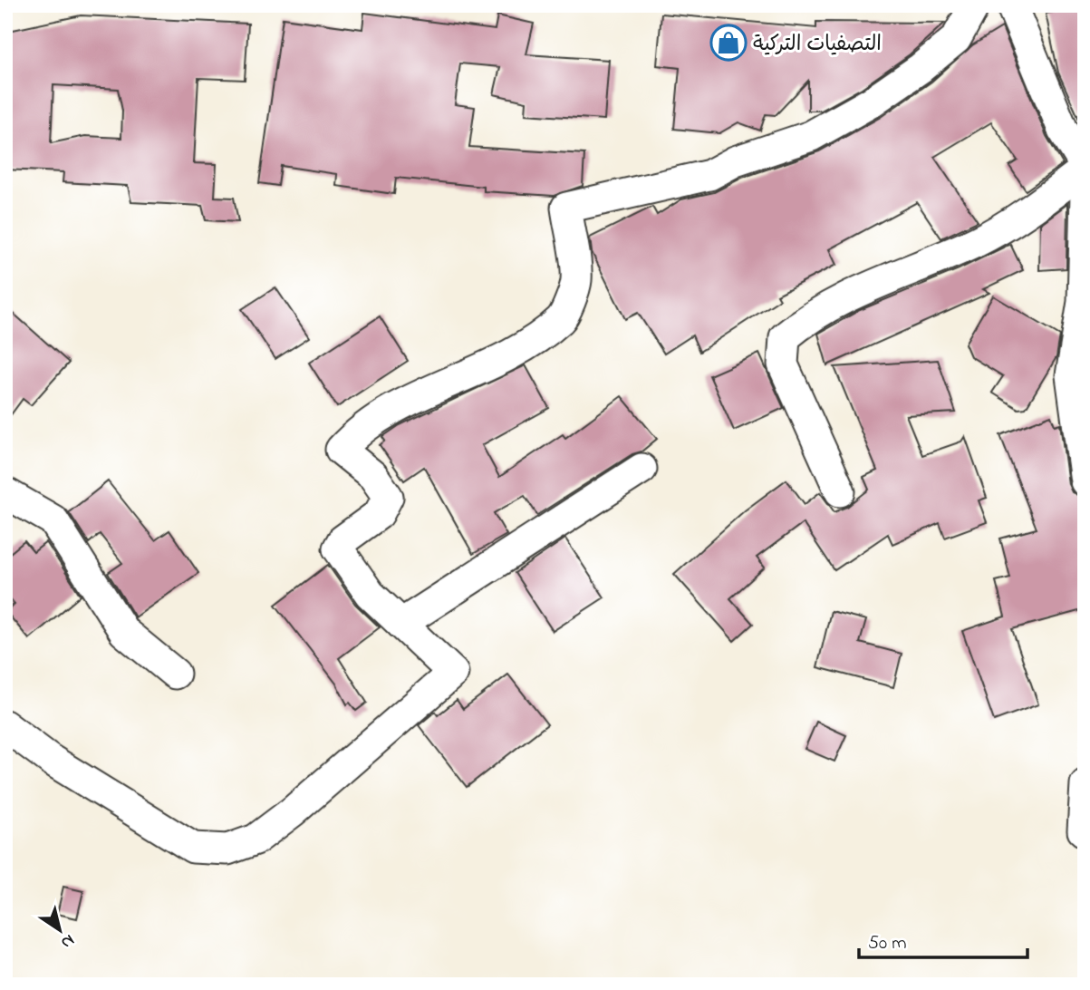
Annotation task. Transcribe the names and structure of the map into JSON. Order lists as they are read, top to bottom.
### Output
{
  "places": {
    "shop": ["التصفيات التركية"]
  },
  "scale_bar": "50 m",
  "north": "bottom right"
}
